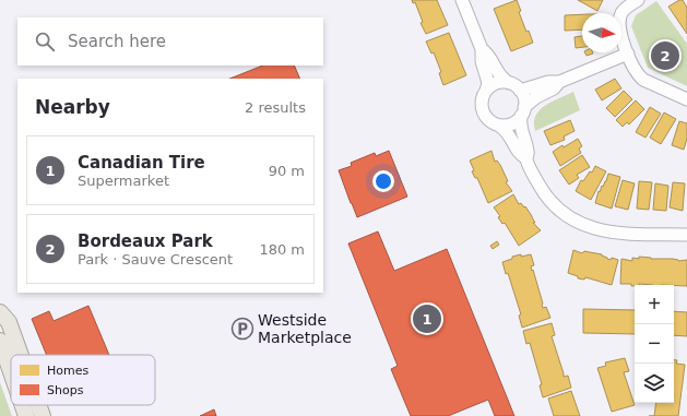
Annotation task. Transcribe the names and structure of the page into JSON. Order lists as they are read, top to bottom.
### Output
{
  "places": {
    "parking": ["Westside Marketplace"]
  },
  "legend": ["Homes", "Shops"],
  "north": "right",
  "page": {
    "search": "Search here",
    "pins": ["2", "1"],
    "heading": ["Nearby", "2 results"],
    "list": [
      {
        "mark": "1",
        "name": "Canadian Tire",
        "note": "Supermarket",
        "value": "90 m"
      },
      {
        "mark": "2",
        "name": "Bordeaux Park",
        "note": "Park · Sauve Crescent",
        "value": "180 m"
      }
    ],
    "map_buttons": ["+", "−"]
  }
}
